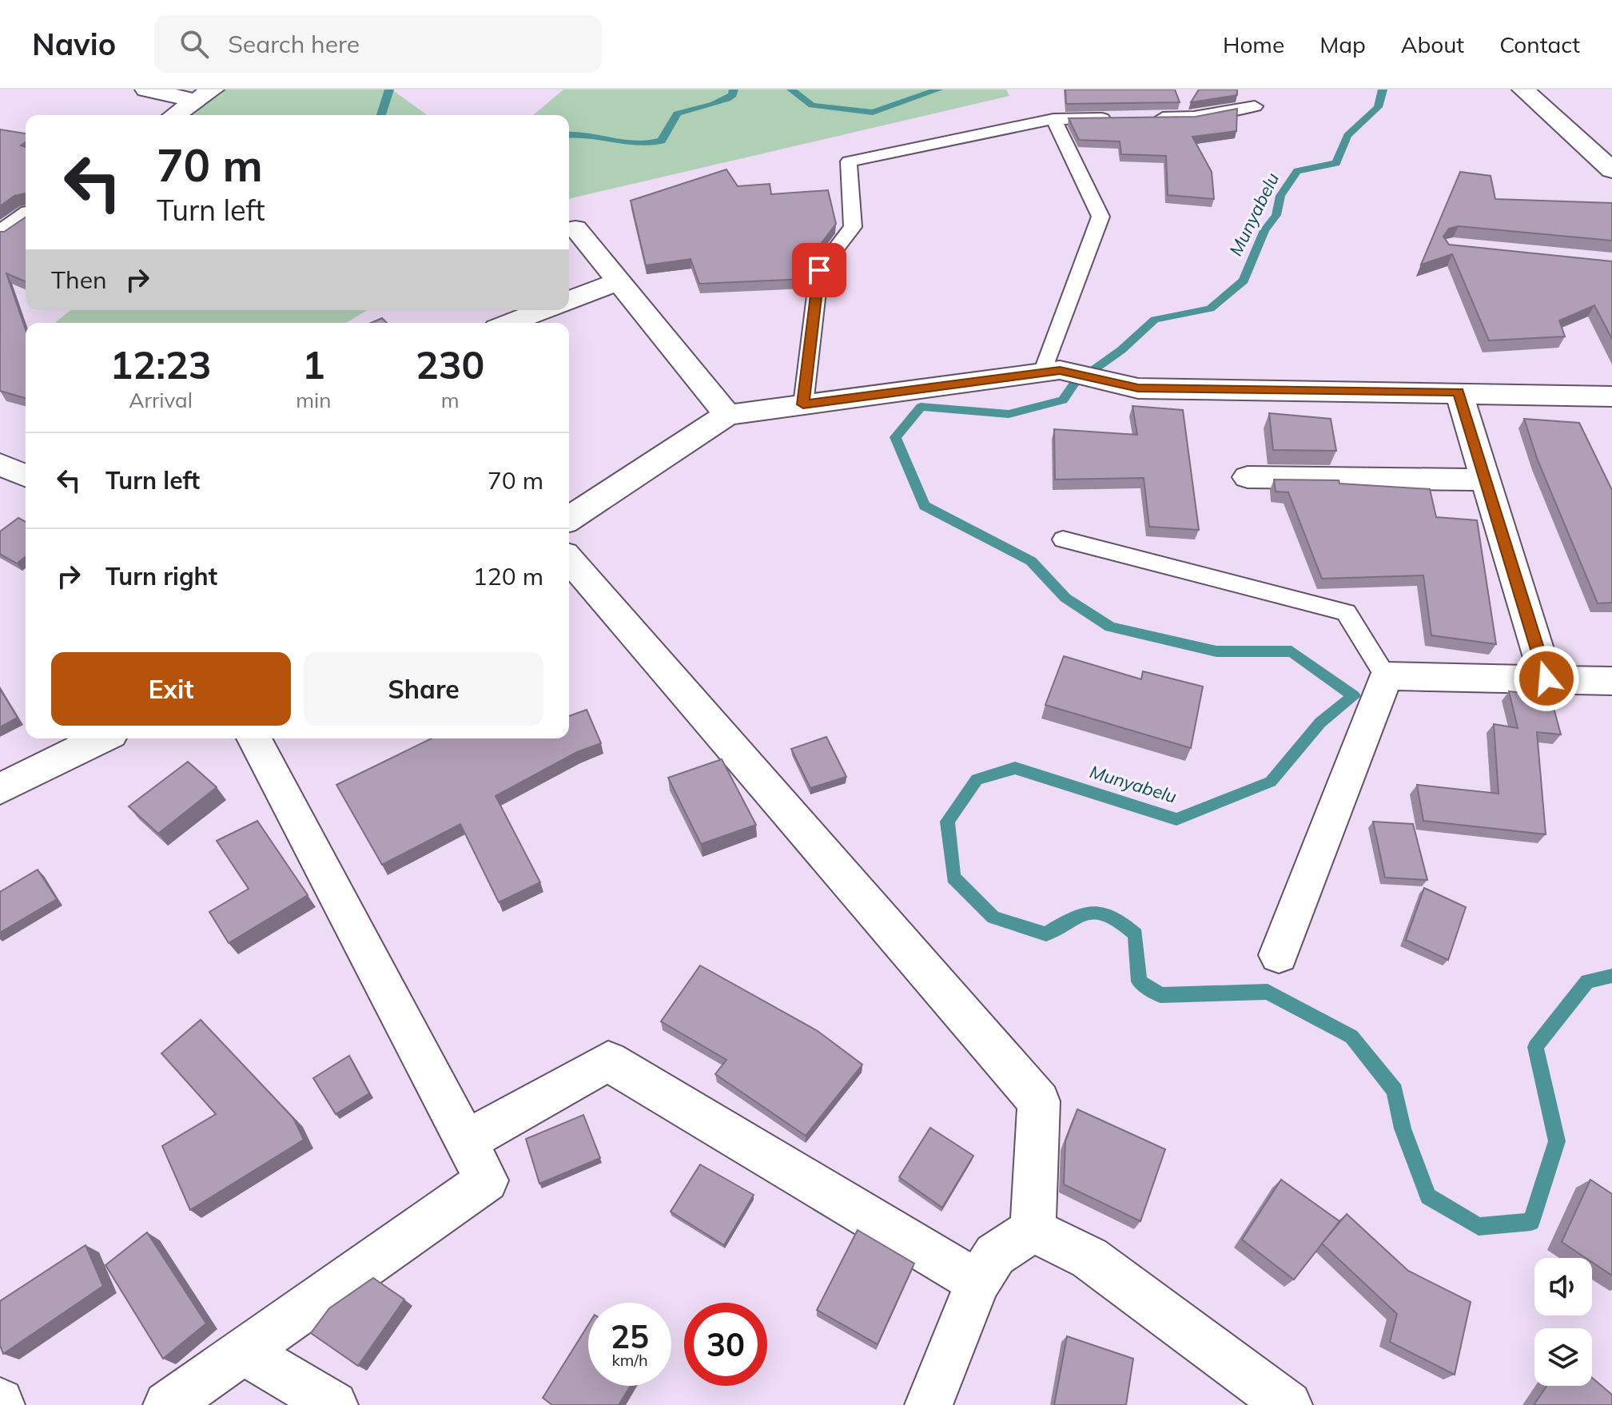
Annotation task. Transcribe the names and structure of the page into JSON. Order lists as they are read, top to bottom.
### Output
{
  "water": ["Munyabelu"],
  "page": {
    "header": "Navio",
    "search": "Search here",
    "nav": [
      "Home",
      "Map",
      "About",
      "Contact"
    ],
    "turn": ["70 m", "Turn left"],
    "then": "Then",
    "eta": [
      "12:23",
      "Arrival",
      "1",
      "min",
      "230",
      "m"
    ],
    "list": [
      {
        "name": "Turn left",
        "value": "70 m"
      },
      {
        "name": "Turn right",
        "value": "120 m"
      }
    ],
    "buttons": ["Exit", "Share"],
    "speed": "25 km/h",
    "limit": "30"
  }
}
